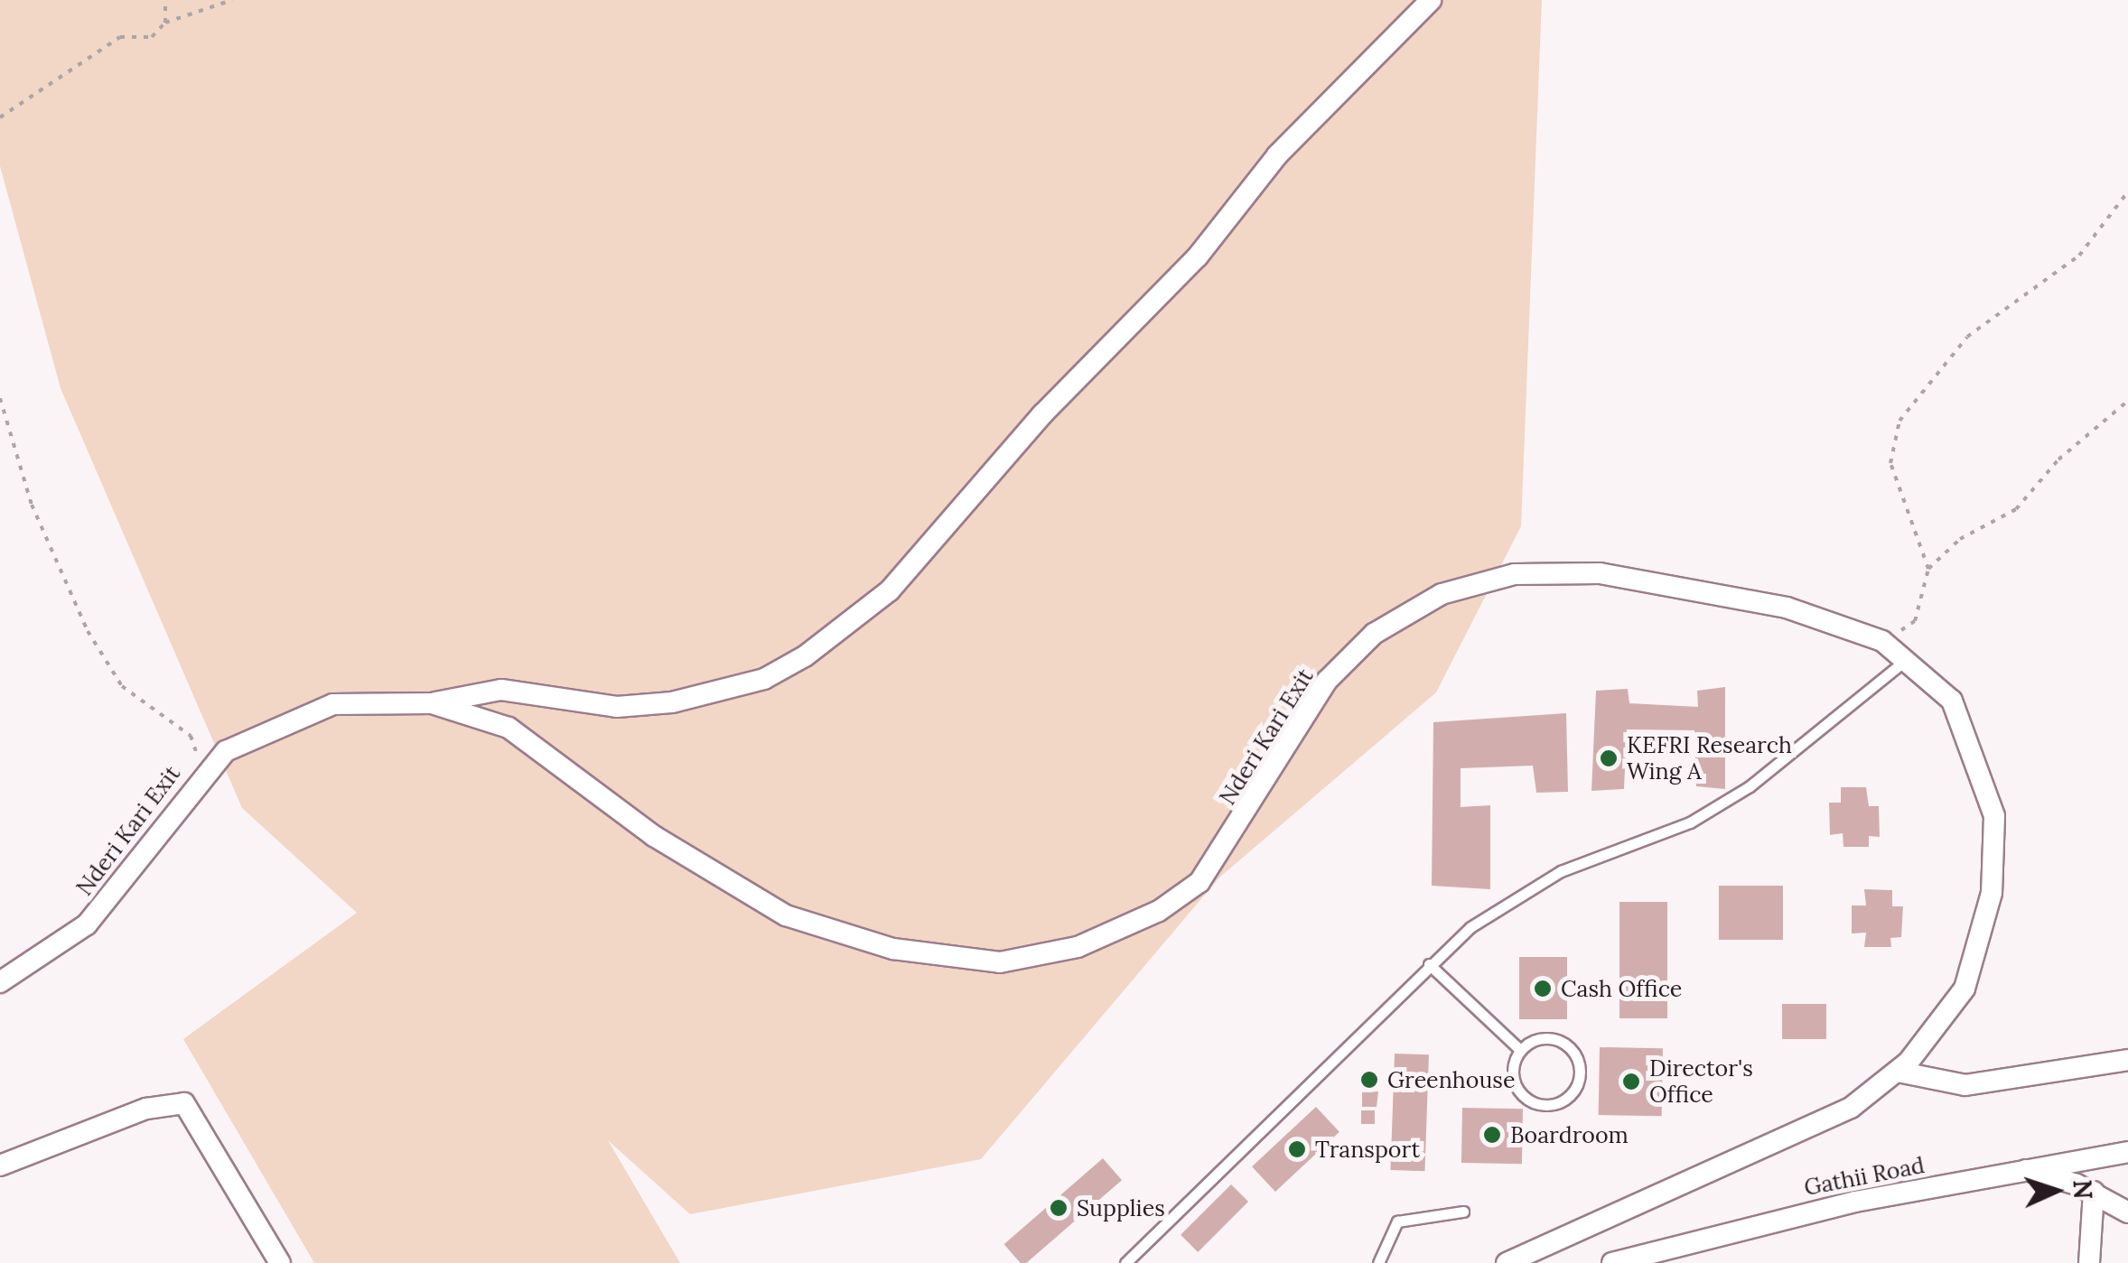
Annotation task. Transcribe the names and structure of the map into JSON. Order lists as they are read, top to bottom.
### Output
{
  "streets": {
    "street": ["Nderi Kari Exit", "Gathii Road"]
  },
  "places": [
    "KEFRI Research Wing A",
    "Cash Office",
    "Greenhouse",
    "Director's Office",
    "Boardroom",
    "Transport",
    "Supplies"
  ],
  "north": "right"
}
